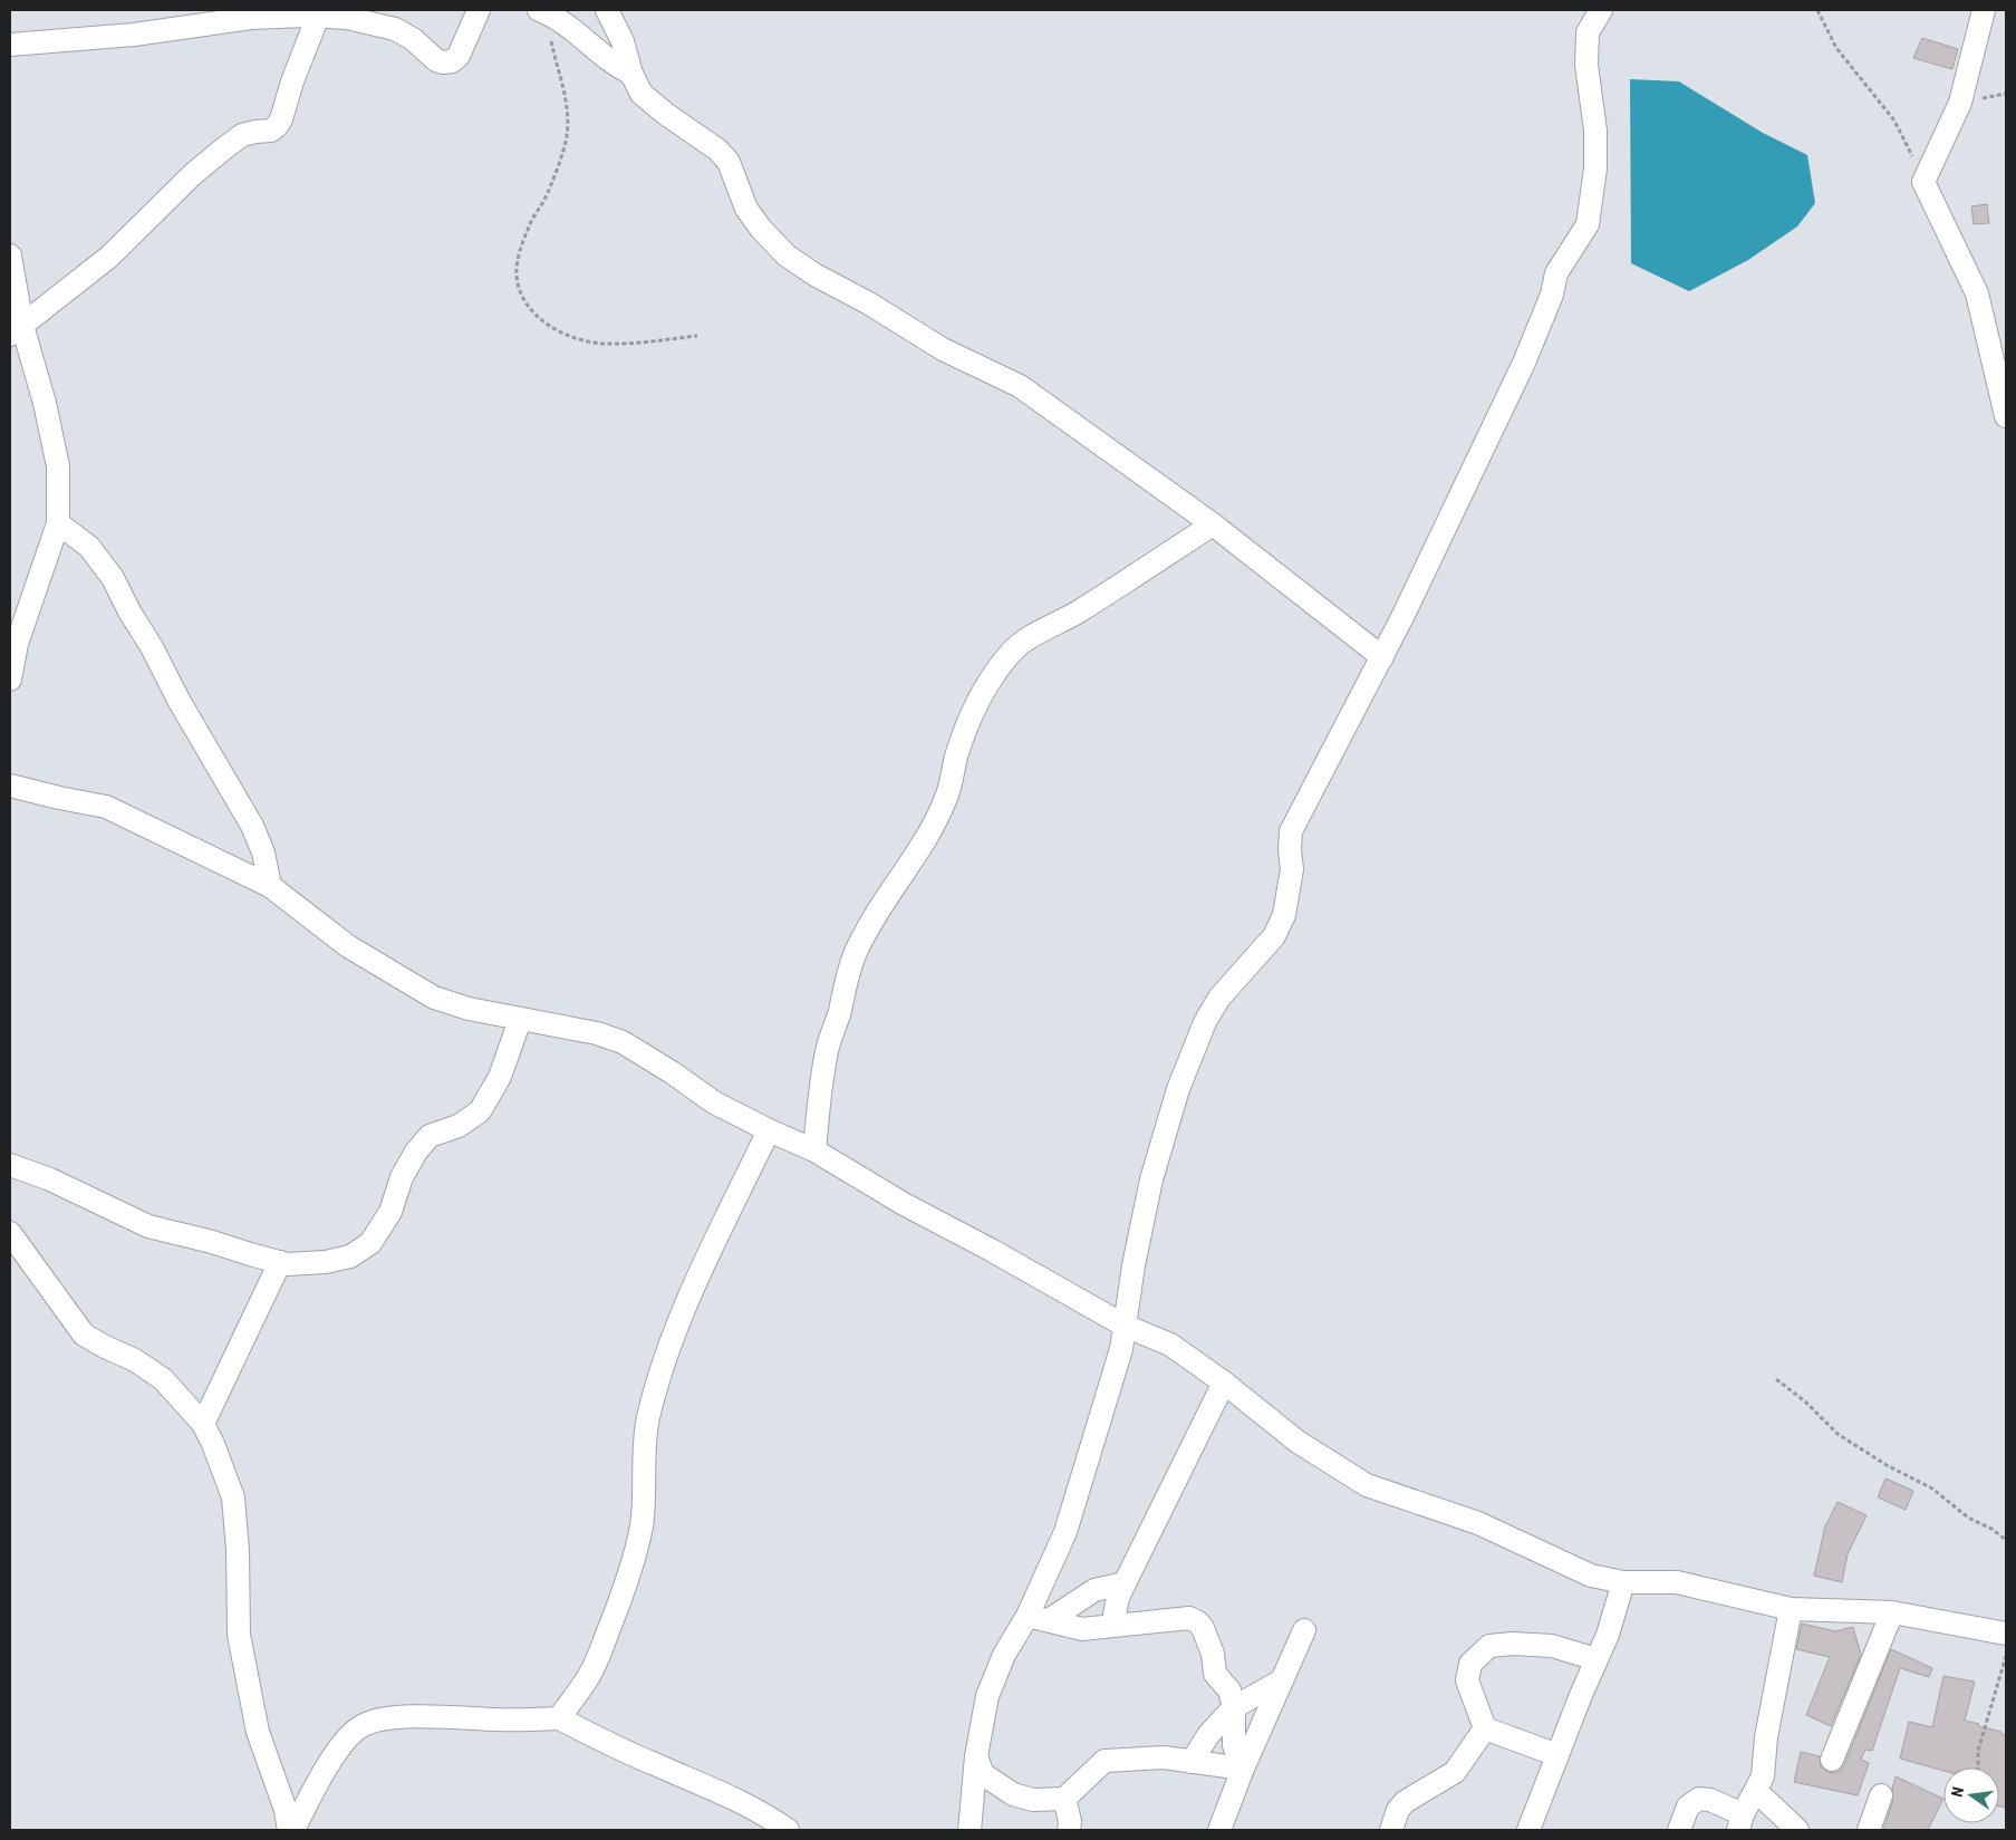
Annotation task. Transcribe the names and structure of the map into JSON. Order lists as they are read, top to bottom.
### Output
{
  "north": "left"
}
